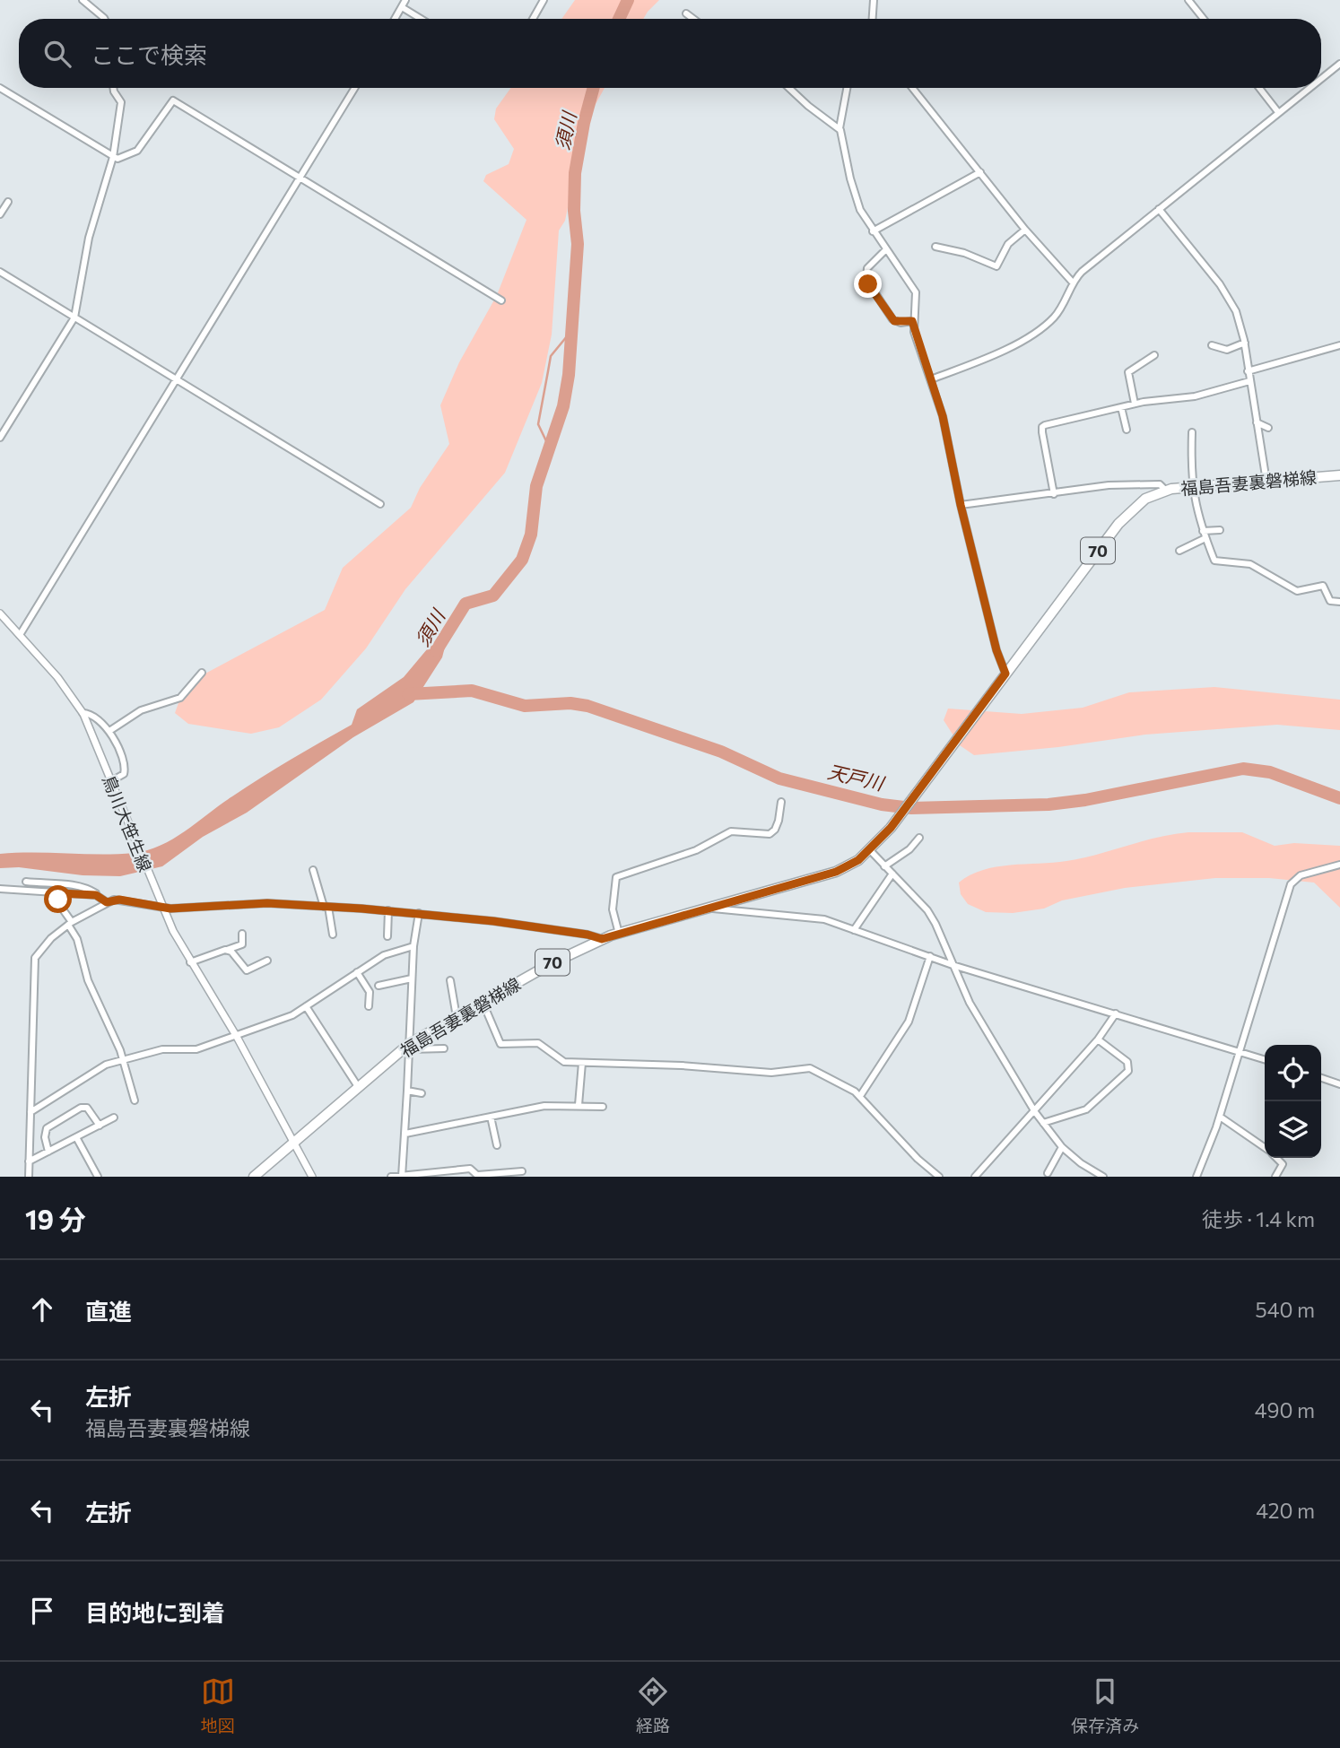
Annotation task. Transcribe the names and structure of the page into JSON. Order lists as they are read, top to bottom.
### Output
{
  "streets": {
    "main road": ["福島吾妻裏磐梯線", "70"],
    "street": ["鳥川大笹生線"]
  },
  "crossings": [
    ["福島吾妻裏磐梯線", "鳥川大笹生線"]
  ],
  "water": ["須川", "天戸川"],
  "page": {
    "search": "ここで検索",
    "heading": ["19 分", "徒歩 · 1.4 km"],
    "list": [
      ["直進", "540 m"],
      ["左折", "福島吾妻裏磐梯線", "490 m"],
      ["左折", "420 m"],
      "目的地に到着"
    ],
    "nav": ["地図", "経路", "保存済み"]
  }
}
